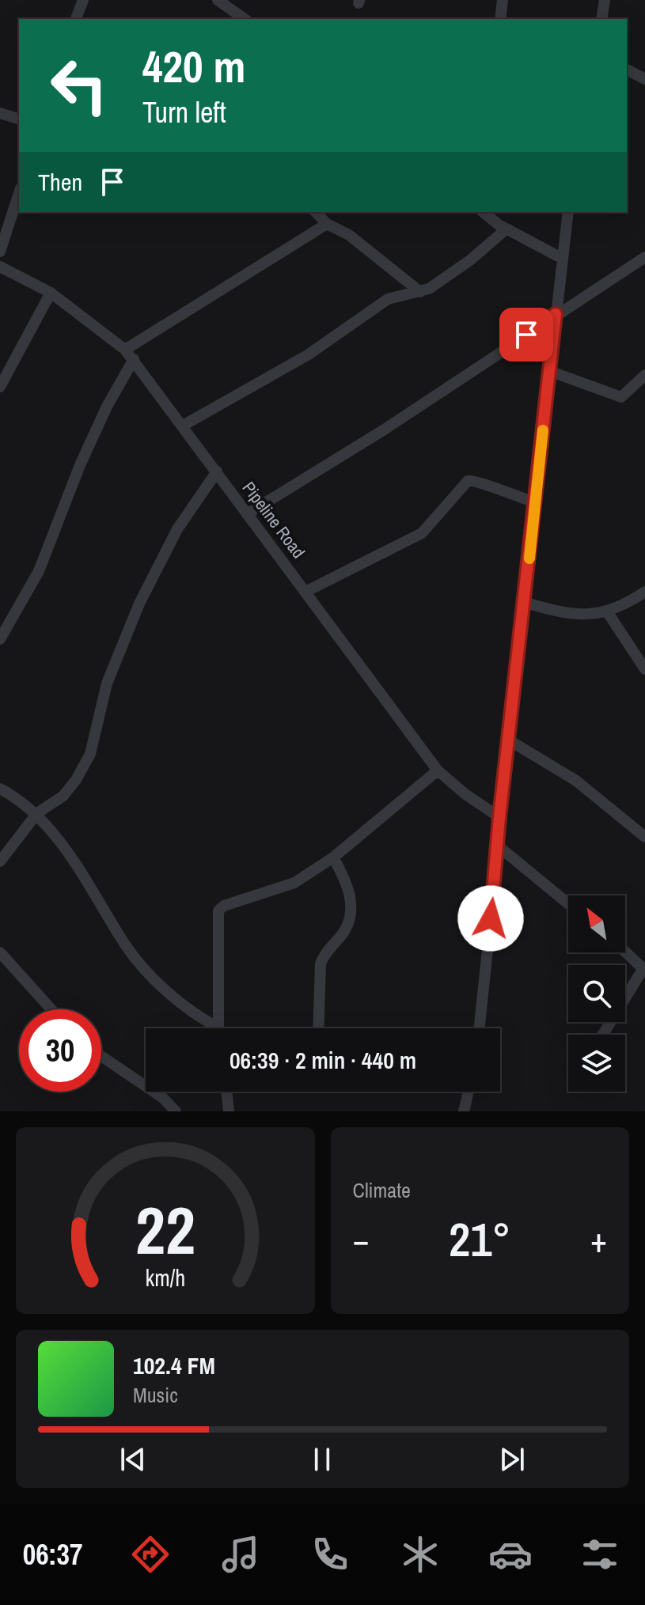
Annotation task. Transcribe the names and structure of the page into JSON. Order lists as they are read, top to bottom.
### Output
{
  "streets": {
    "street": ["Pipeline Road"]
  },
  "north": "top left",
  "page": {
    "turn": ["420 m", "Turn left"],
    "then": "Then",
    "limit": "30",
    "trip": "06:39 · 2 min · 440 m",
    "tile": "Climate",
    "heat": ["−", "21°", "+"],
    "song": ["102.4 FM", "Music"],
    "tabs": "06:37",
    "gauge": ["22", "km/h"]
  }
}
